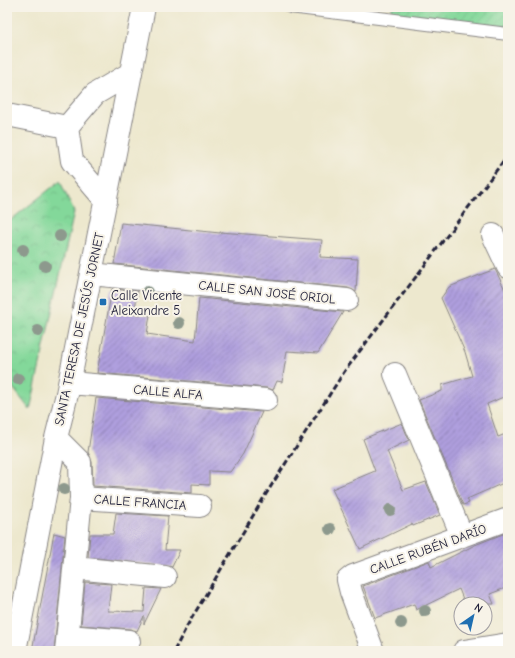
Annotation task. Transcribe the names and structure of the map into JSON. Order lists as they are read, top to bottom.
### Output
{
  "streets": {
    "street": [
      "CALLE SAN JOSÉ ORIOL",
      "SANTA TERESA DE JESÚS JORNET",
      "CALLE ALFA",
      "CALLE FRANCIA",
      "CALLE RUBÉN DARÍO"
    ]
  },
  "crossings": [
    ["CALLE SAN JOSÉ ORIOL", "SANTA TERESA DE JESÚS JORNET"],
    ["SANTA TERESA DE JESÚS JORNET", "CALLE ALFA"]
  ],
  "places": {
    "transit": ["Calle Vicente Aleixandre 5"]
  },
  "north": "top right"
}
